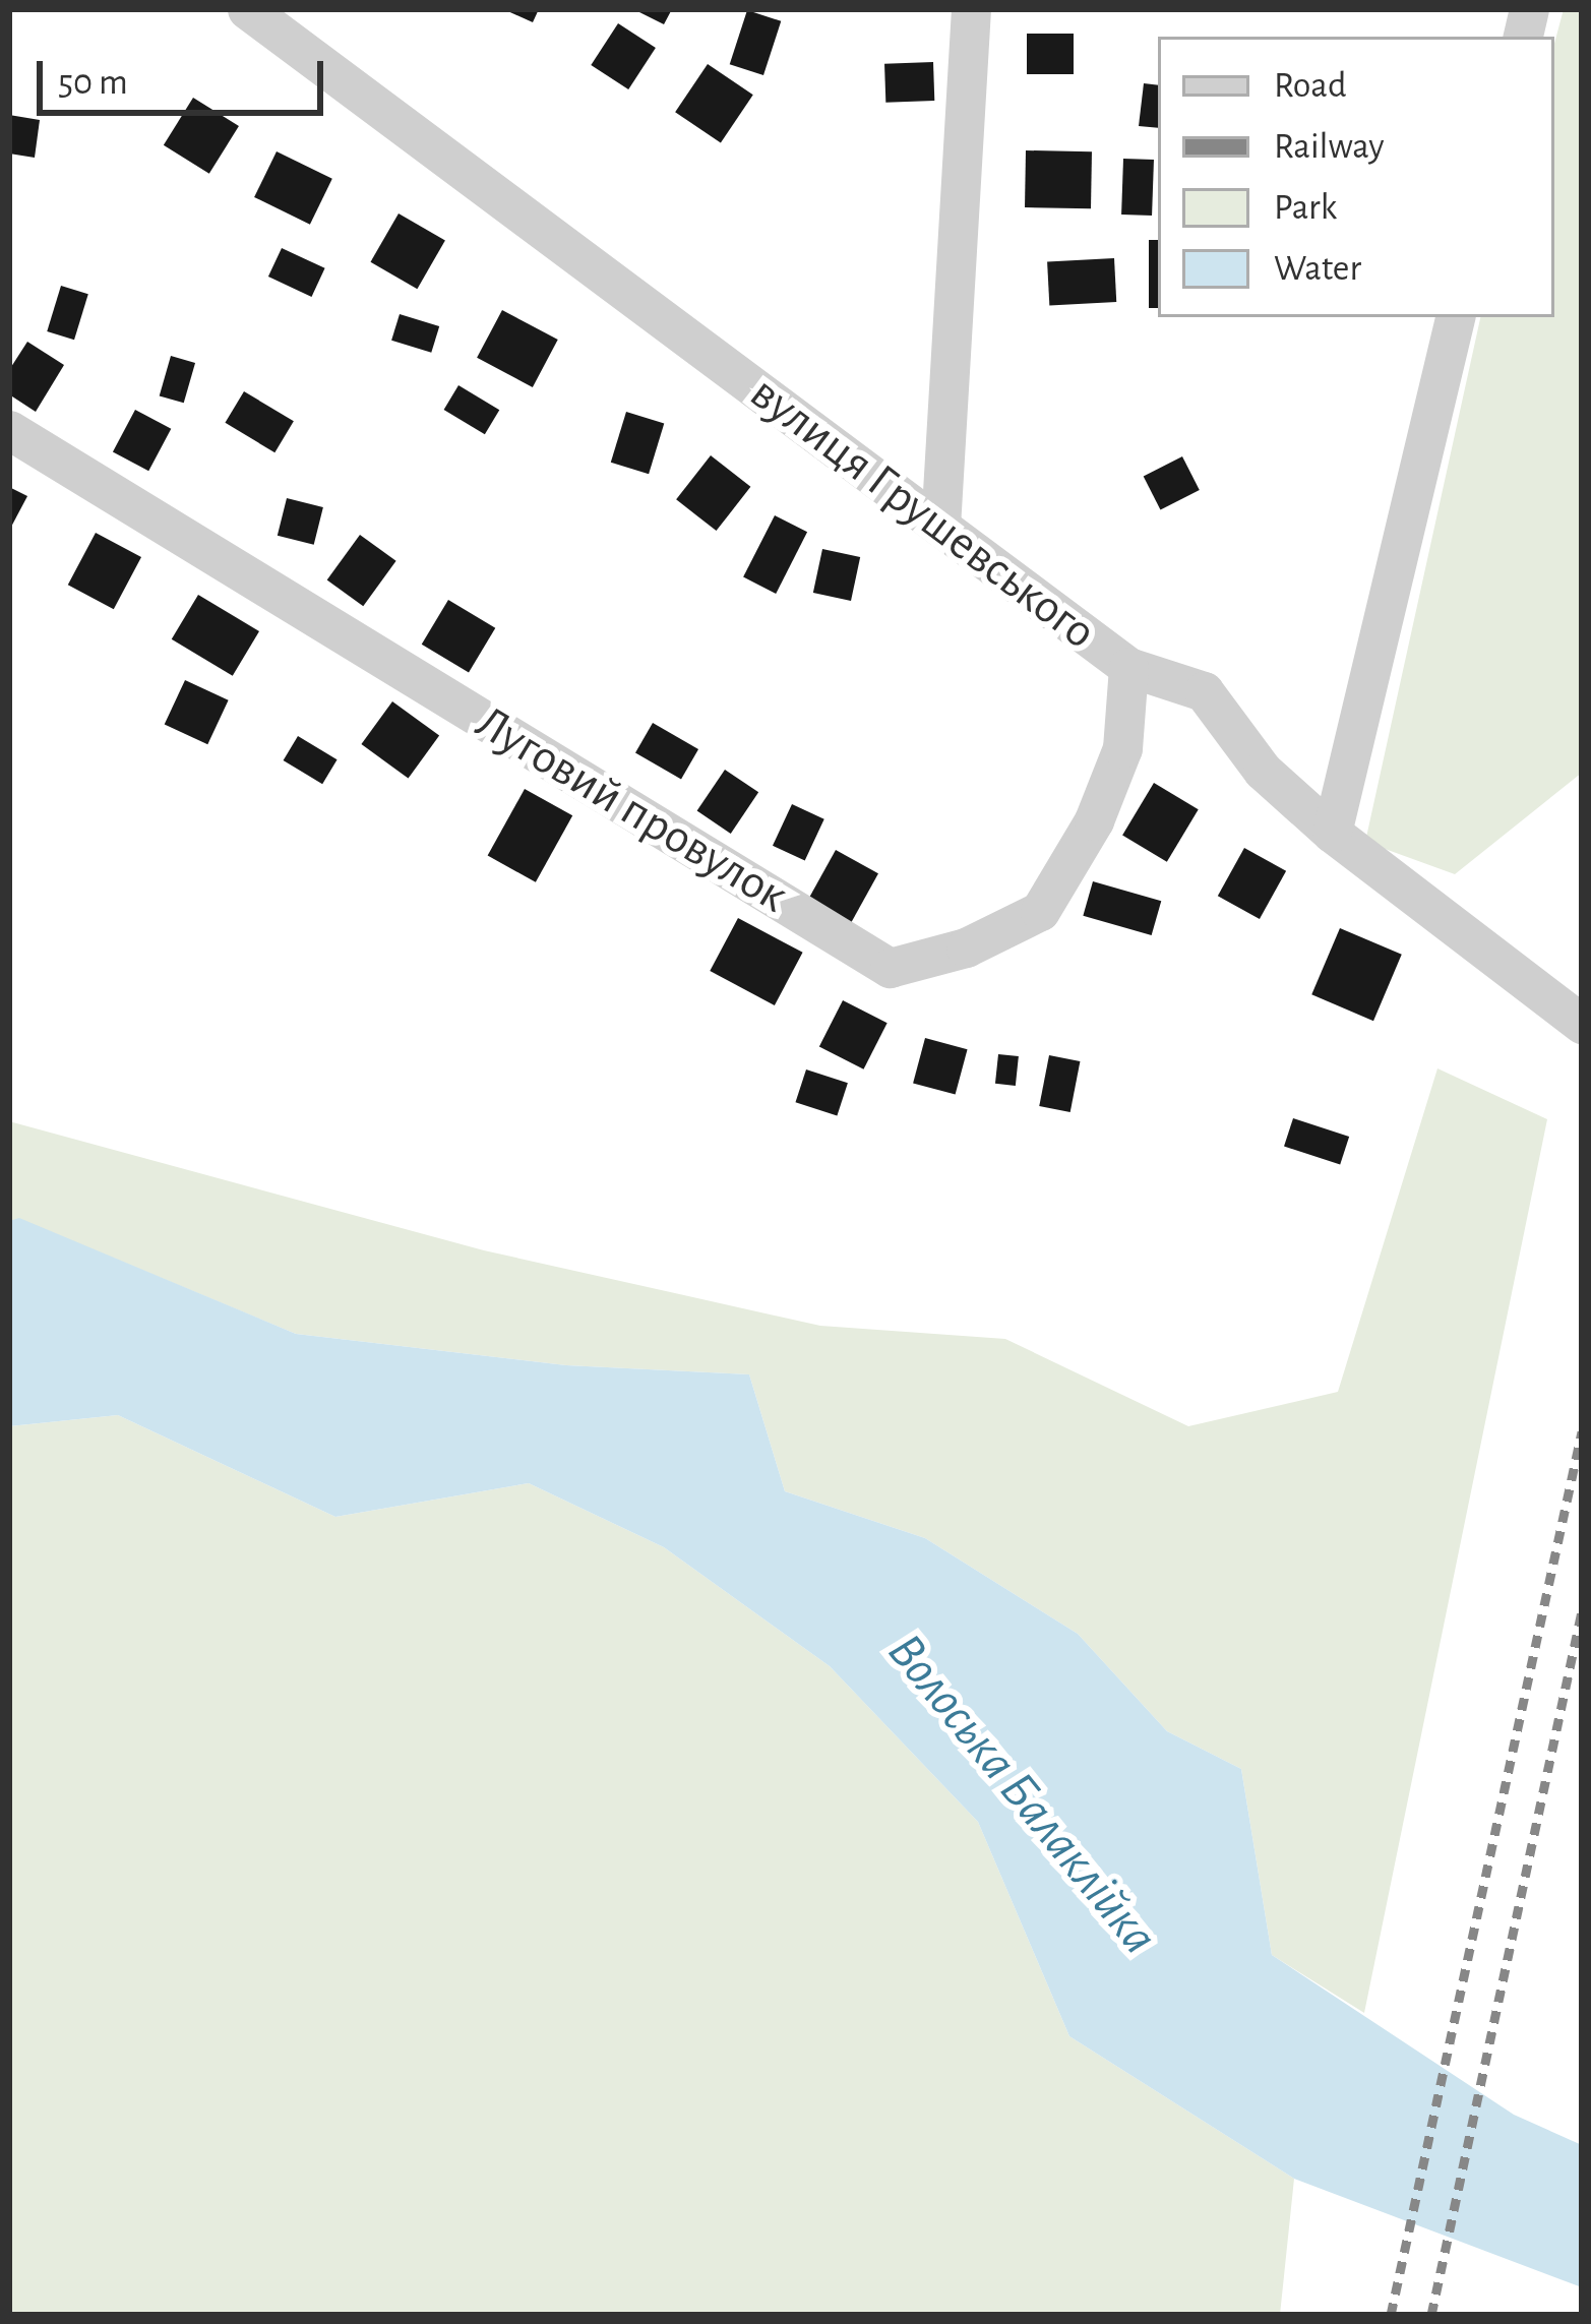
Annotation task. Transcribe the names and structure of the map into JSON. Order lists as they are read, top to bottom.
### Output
{
  "streets": {
    "street": ["вулиця Грушевського", "Луговий провулок"]
  },
  "crossings": [
    ["вулиця Грушевського", "Луговий провулок"]
  ],
  "water": ["Волоська Балаклійка"],
  "legend": [
    "Road",
    "Railway",
    "Park",
    "Water"
  ],
  "scale_bar": "50 m"
}
